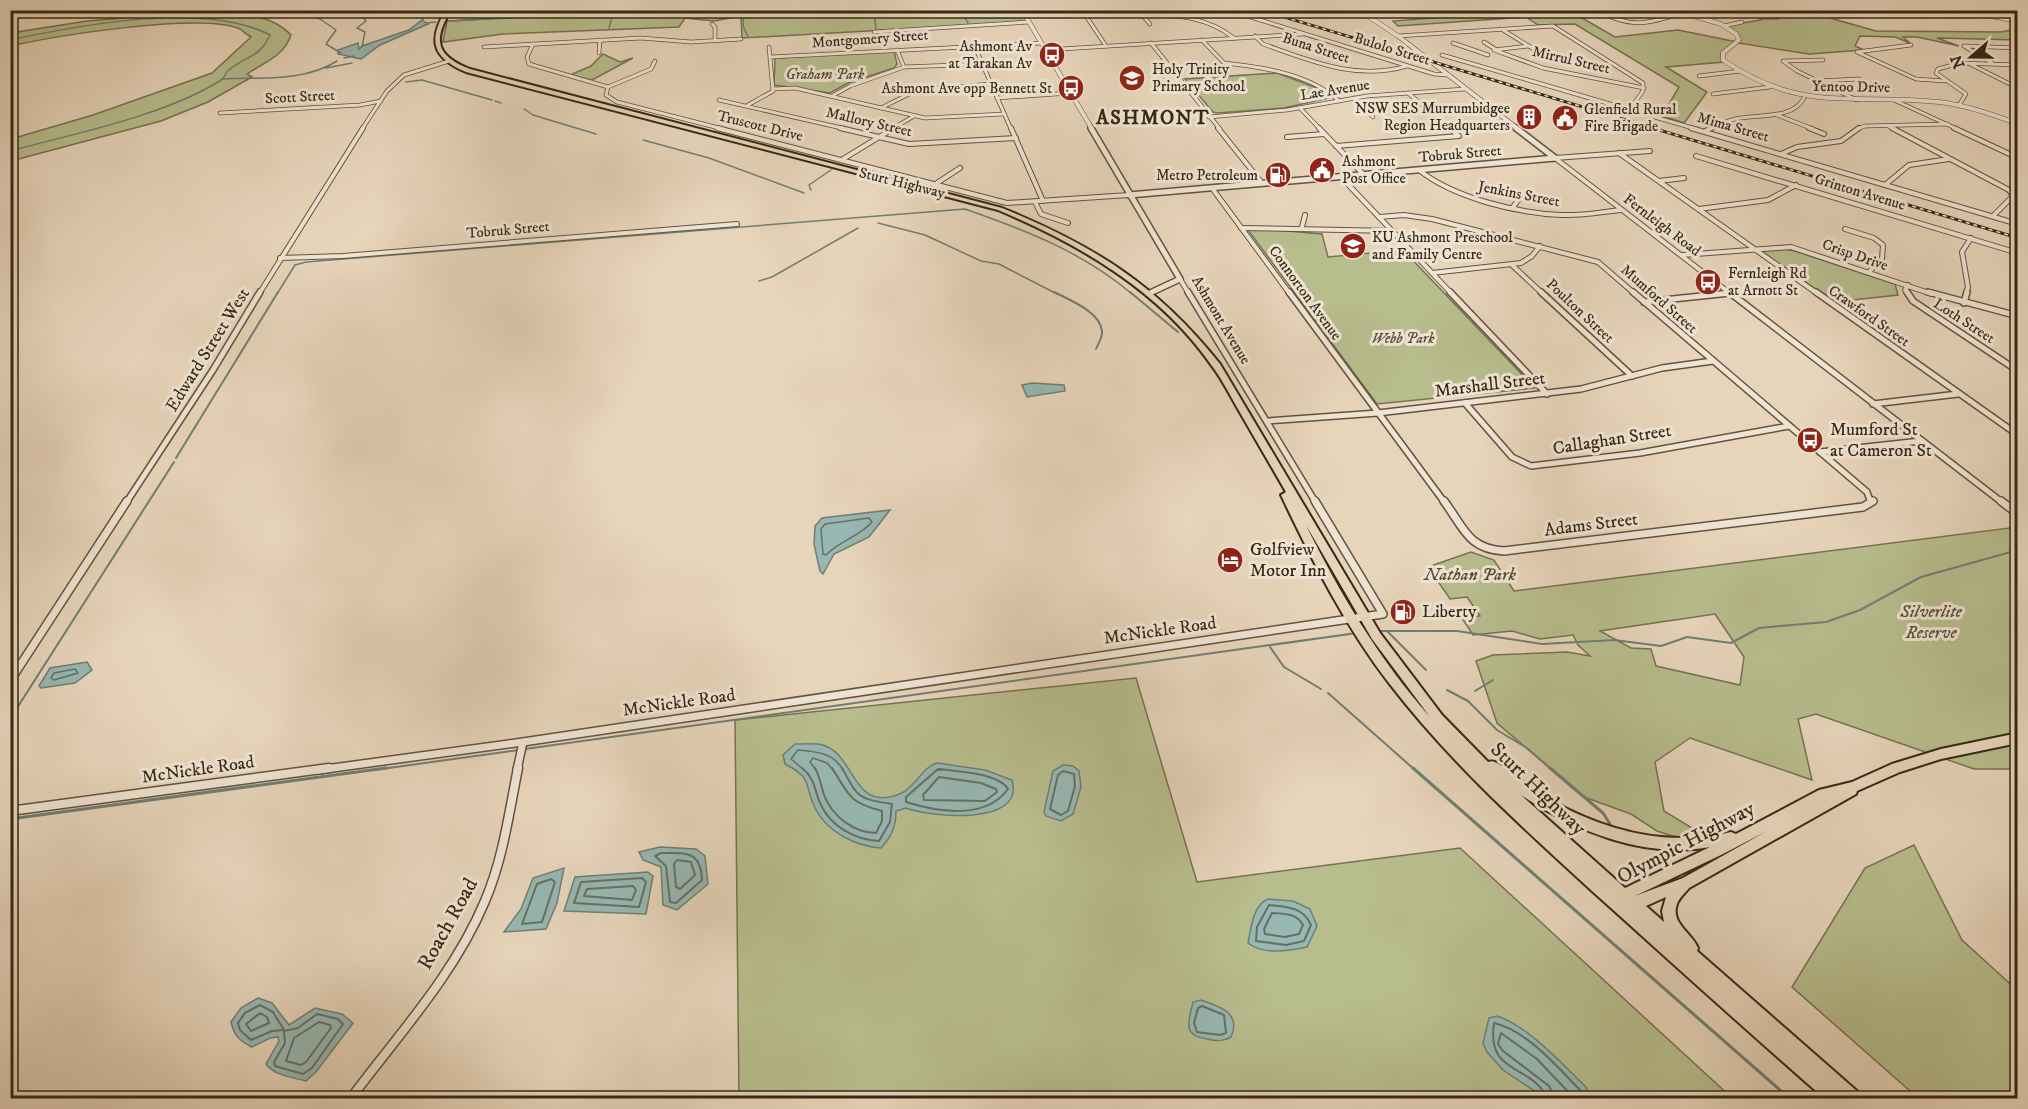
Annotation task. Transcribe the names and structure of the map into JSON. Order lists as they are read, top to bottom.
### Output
{
  "streets": {
    "highway": ["Sturt Highway", "Olympic Highway"],
    "street": [
      "Montgomery Street",
      "Buna Street",
      "Bulolo Street",
      "Mirrul Street",
      "Yentoo Drive",
      "Lae Avenue",
      "Scott Street",
      "Mallory Street",
      "Truscott Drive",
      "Mima Street",
      "Tobruk Street",
      "Grinton Avenue",
      "Jenkins Street",
      "Fernleigh Road",
      "Crisp Drive",
      "Connorton Avenue",
      "Mumford Street",
      "Poulton Street",
      "Crawford Street",
      "Ashmont Avenue",
      "Loth Street",
      "Edward Street West",
      "Marshall Street",
      "Callaghan Street",
      "Adams Street",
      "McNickle Road",
      "Roach Road"
    ]
  },
  "crossings": [
    ["Montgomery Street", "Ashmont Avenue"],
    ["Buna Street", "Bulolo Street"],
    ["Bulolo Street", "Fernleigh Road"],
    ["Lae Avenue", "Fernleigh Road"],
    ["Scott Street", "Edward Street West"],
    ["Truscott Drive", "Tobruk Street"],
    ["Tobruk Street", "Jenkins Street"],
    ["Tobruk Street", "Fernleigh Road"],
    ["Tobruk Street", "Connorton Avenue"],
    ["Tobruk Street", "Crawford Street"],
    ["Tobruk Street", "Ashmont Avenue"],
    ["Tobruk Street", "Edward Street West"],
    ["Sturt Highway", "Ashmont Avenue"],
    ["Sturt Highway", "Edward Street West"],
    ["Sturt Highway", "McNickle Road"],
    ["Sturt Highway", "Olympic Highway"],
    ["Jenkins Street", "Fernleigh Road"],
    ["Fernleigh Road", "Crisp Drive"],
    ["Crisp Drive", "Crawford Street"],
    ["Crisp Drive", "Loth Street"],
    ["Connorton Avenue", "Marshall Street"],
    ["Connorton Avenue", "Adams Street"],
    ["Mumford Street", "Marshall Street"],
    ["Mumford Street", "Callaghan Street"],
    ["Mumford Street", "Adams Street"],
    ["Poulton Street", "Marshall Street"],
    ["Ashmont Avenue", "Marshall Street"],
    ["Marshall Street", "Callaghan Street"],
    ["Marshall Street", "Adams Street"],
    ["McNickle Road", "Roach Road"]
  ],
  "districts": ["ASHMONT"],
  "parks": [
    "Graham Park",
    "Webb Park",
    "Nathan Park",
    "Silverlite Reserve"
  ],
  "places": {
    "bus stop": [
      "Ashmont Av at Tarakan Av",
      "Ashmont Ave opp Bennett St",
      "Fernleigh Rd at Arnott St",
      "Mumford St at Cameron St"
    ],
    "school or university": ["Holy Trinity Primary School", "KU Ashmont Preschool and Family Centre"],
    "building": ["NSW SES Murrumbidgee Region Headquarters"],
    "public building": ["Glenfield Rural Fire Brigade", "Ashmont Post Office"],
    "fuel station": ["Metro Petroleum", "Liberty"],
    "hotel": ["Golfview Motor Inn"]
  },
  "north": "left"
}
